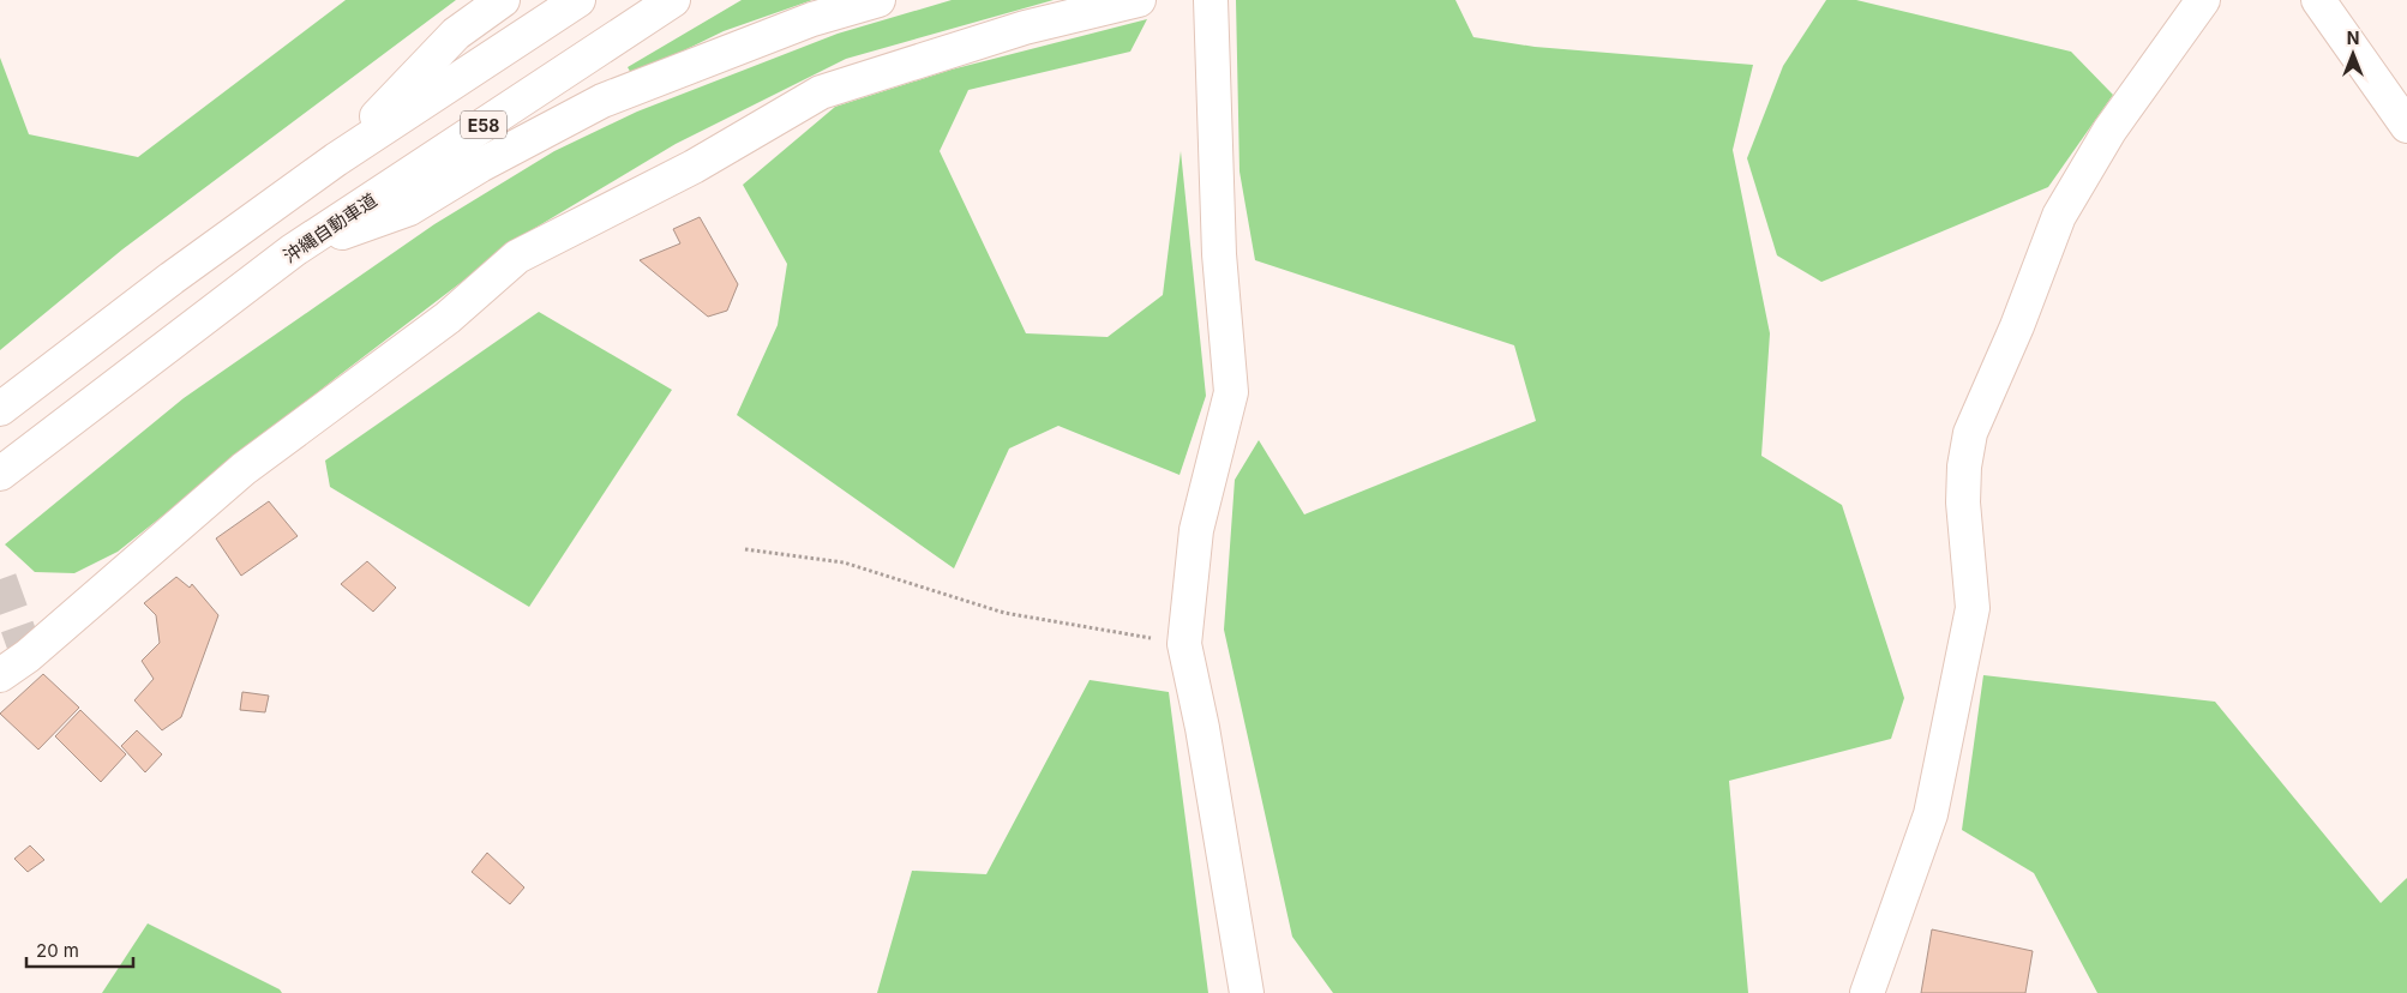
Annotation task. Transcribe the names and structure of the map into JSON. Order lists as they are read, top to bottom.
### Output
{
  "streets": {
    "main road": ["E58", "沖縄自動車道"]
  },
  "scale_bar": "20 m",
  "north": "top"
}
